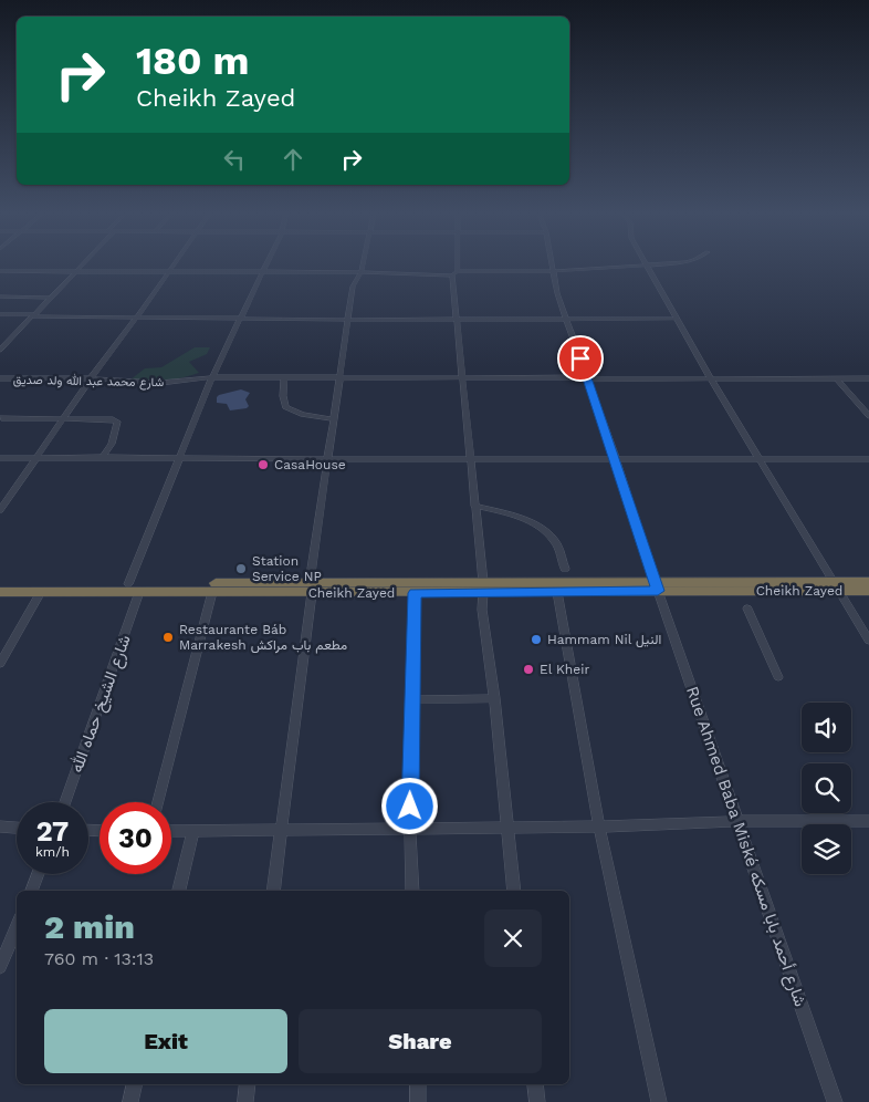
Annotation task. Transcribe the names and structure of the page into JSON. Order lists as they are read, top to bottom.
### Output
{
  "streets": {
    "highway": ["Cheikh Zayed"],
    "street": ["شارع محمد عبد الله ولد صديق", "شارع الشيخ حماه الله", "Rue Ahmed Baba Miské شارع أحمد بابا مسكه"]
  },
  "crossings": [
    ["شارع محمد عبد الله ولد صديق", "Rue Ahmed Baba Miské شارع أحمد بابا مسكه"],
    ["Cheikh Zayed", "شارع الشيخ حماه الله"],
    ["Cheikh Zayed", "Rue Ahmed Baba Miské شارع أحمد بابا مسكه"]
  ],
  "places": [
    "CasaHouse",
    "Station Service NP",
    "Restaurante Báb Marrakesh مطعم باب مراكش",
    "Hammam Nil النيل",
    "El Kheir"
  ],
  "page": {
    "turn": ["180 m", "Cheikh Zayed"],
    "speed": "27 km/h",
    "limit": "30",
    "heading": ["2 min", "760 m · 13:13"],
    "buttons": ["Exit", "Share"]
  }
}
